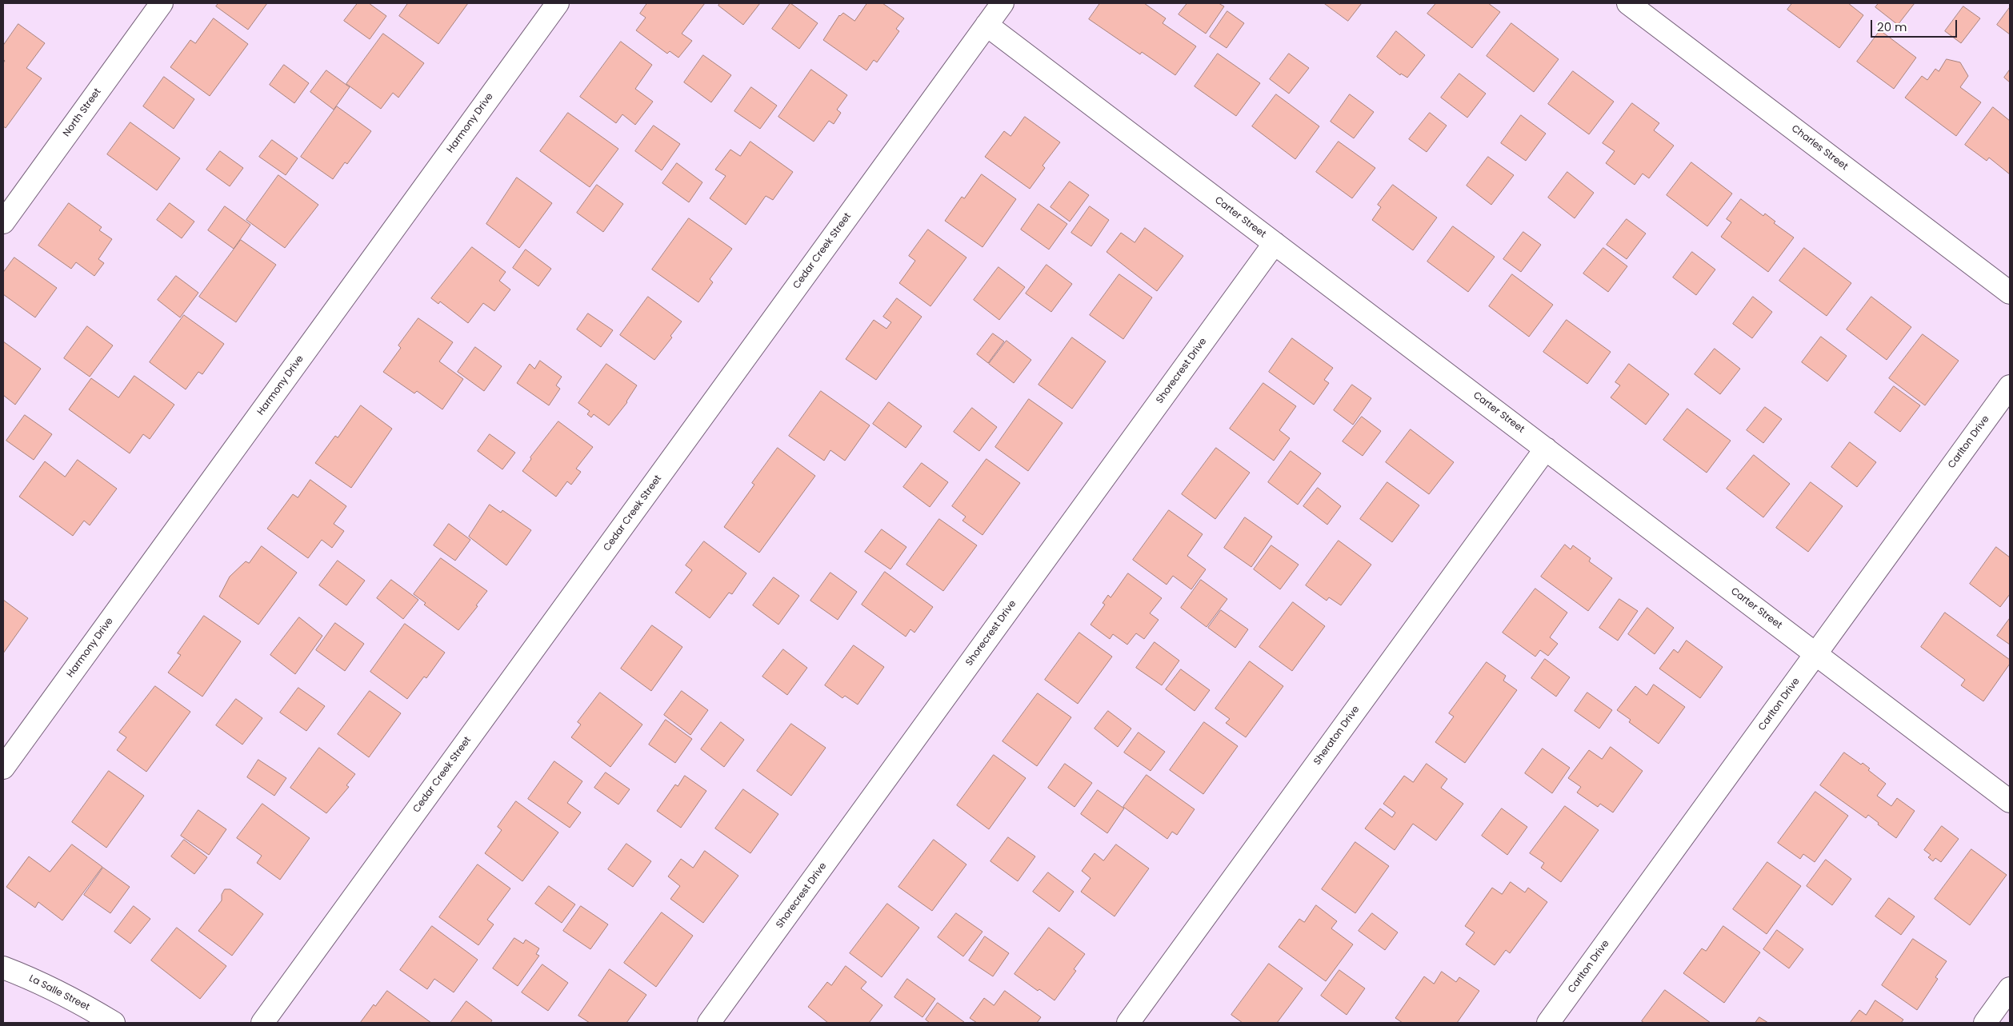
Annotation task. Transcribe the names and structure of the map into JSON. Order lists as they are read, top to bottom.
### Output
{
  "streets": {
    "street": [
      "North Street",
      "Harmony Drive",
      "Charles Street",
      "Carter Street",
      "Cedar Creek Street",
      "Shorecrest Drive",
      "Carlton Drive",
      "Sheraton Drive",
      "La Salle Street"
    ]
  },
  "crossings": [
    ["Carter Street", "Cedar Creek Street"],
    ["Carter Street", "Shorecrest Drive"],
    ["Carter Street", "Carlton Drive"],
    ["Carter Street", "Sheraton Drive"]
  ],
  "scale_bar": "20 m"
}
